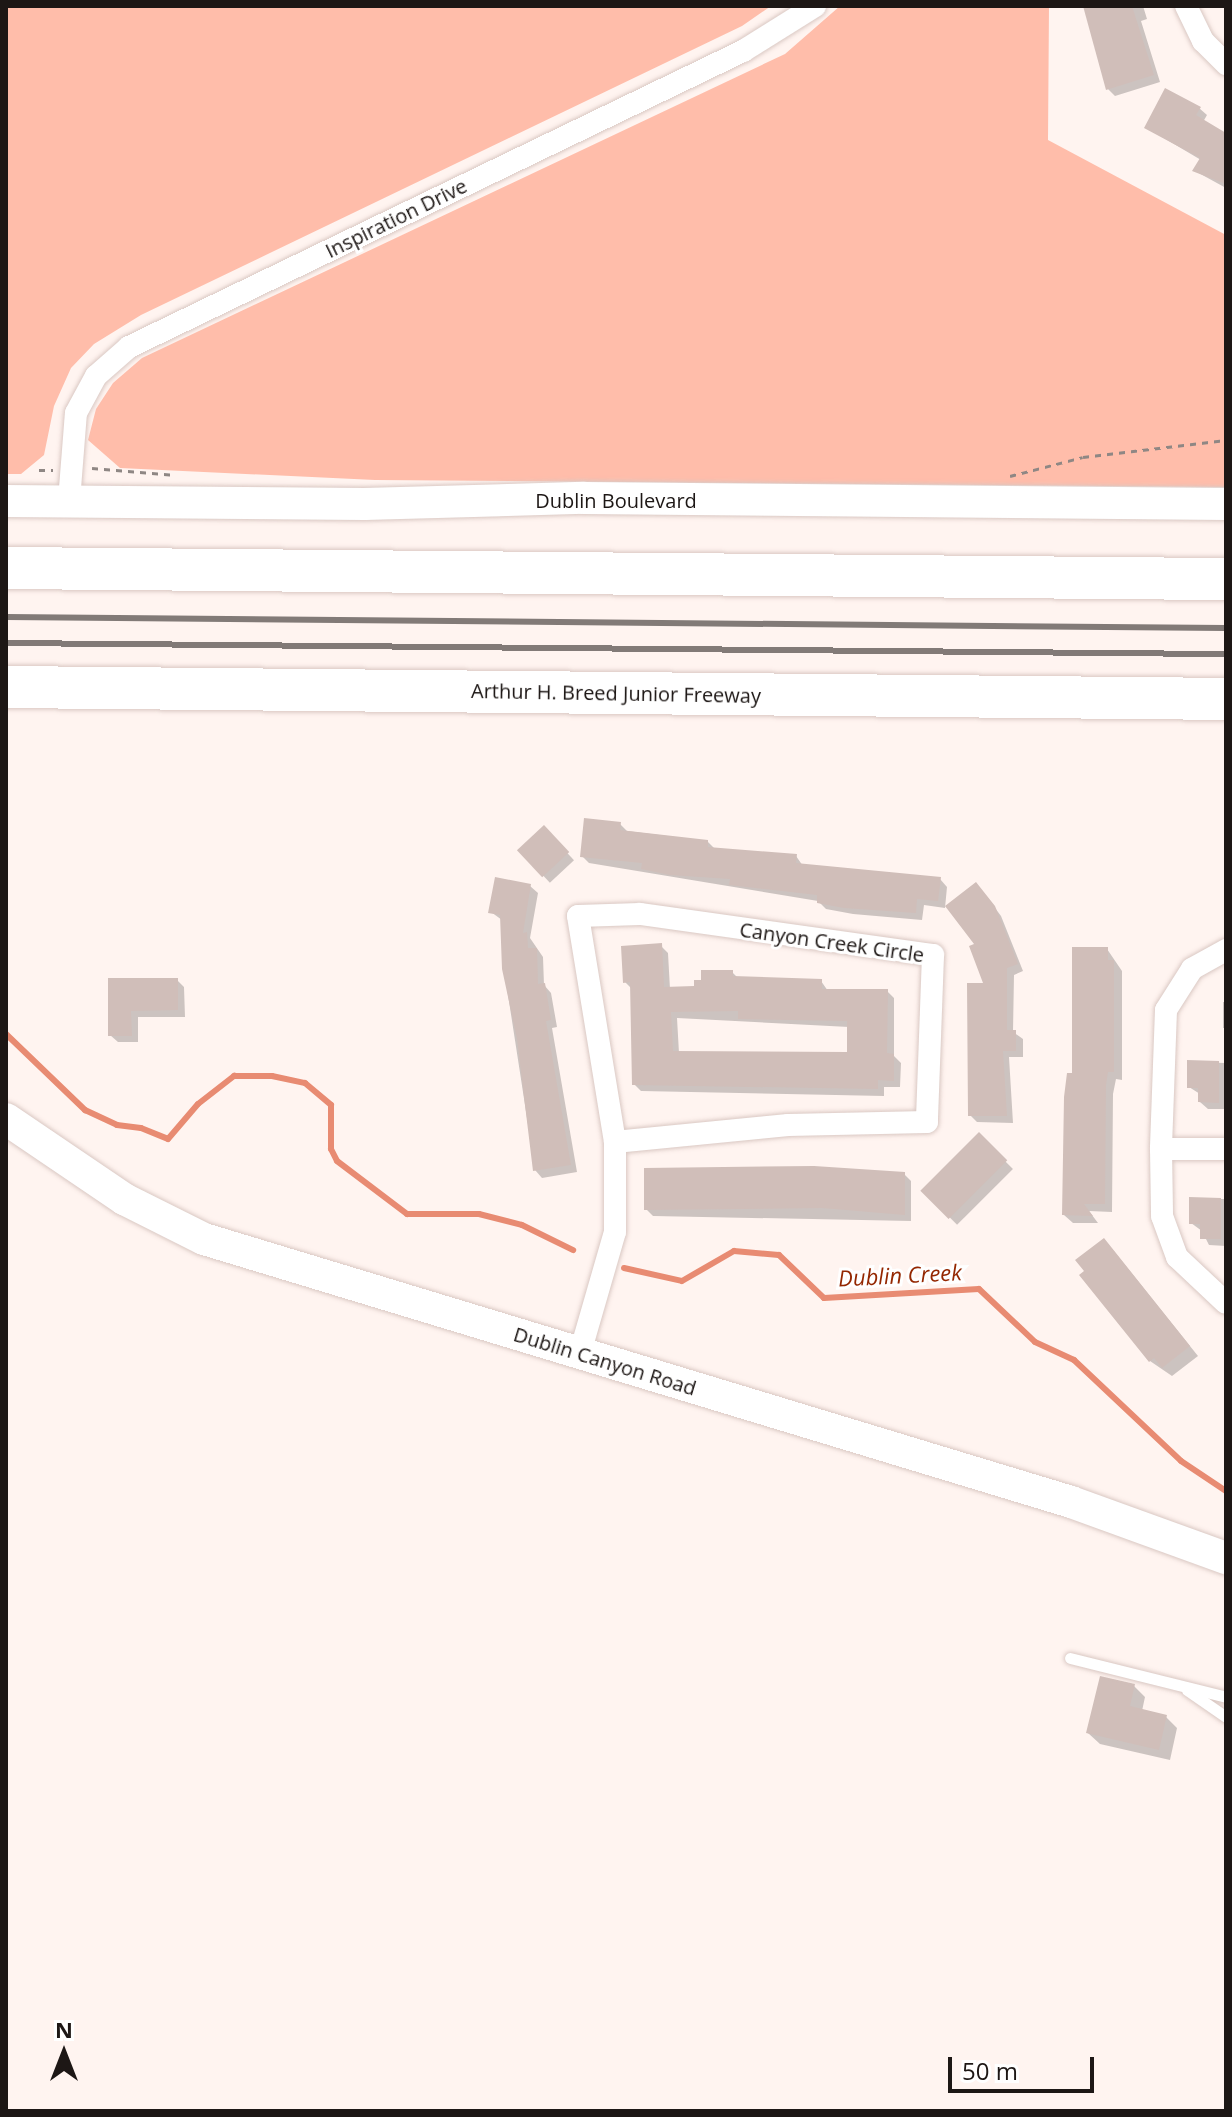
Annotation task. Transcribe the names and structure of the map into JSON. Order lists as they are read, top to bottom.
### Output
{
  "streets": {
    "highway": ["Arthur H. Breed Junior Freeway"],
    "main road": ["Dublin Boulevard", "Dublin Canyon Road"],
    "street": ["Inspiration Drive", "Canyon Creek Circle"]
  },
  "crossings": [
    ["Inspiration Drive", "Dublin Boulevard"],
    ["Canyon Creek Circle", "Dublin Canyon Road"]
  ],
  "water": ["Dublin Creek"],
  "scale_bar": "50 m",
  "north": "top"
}
